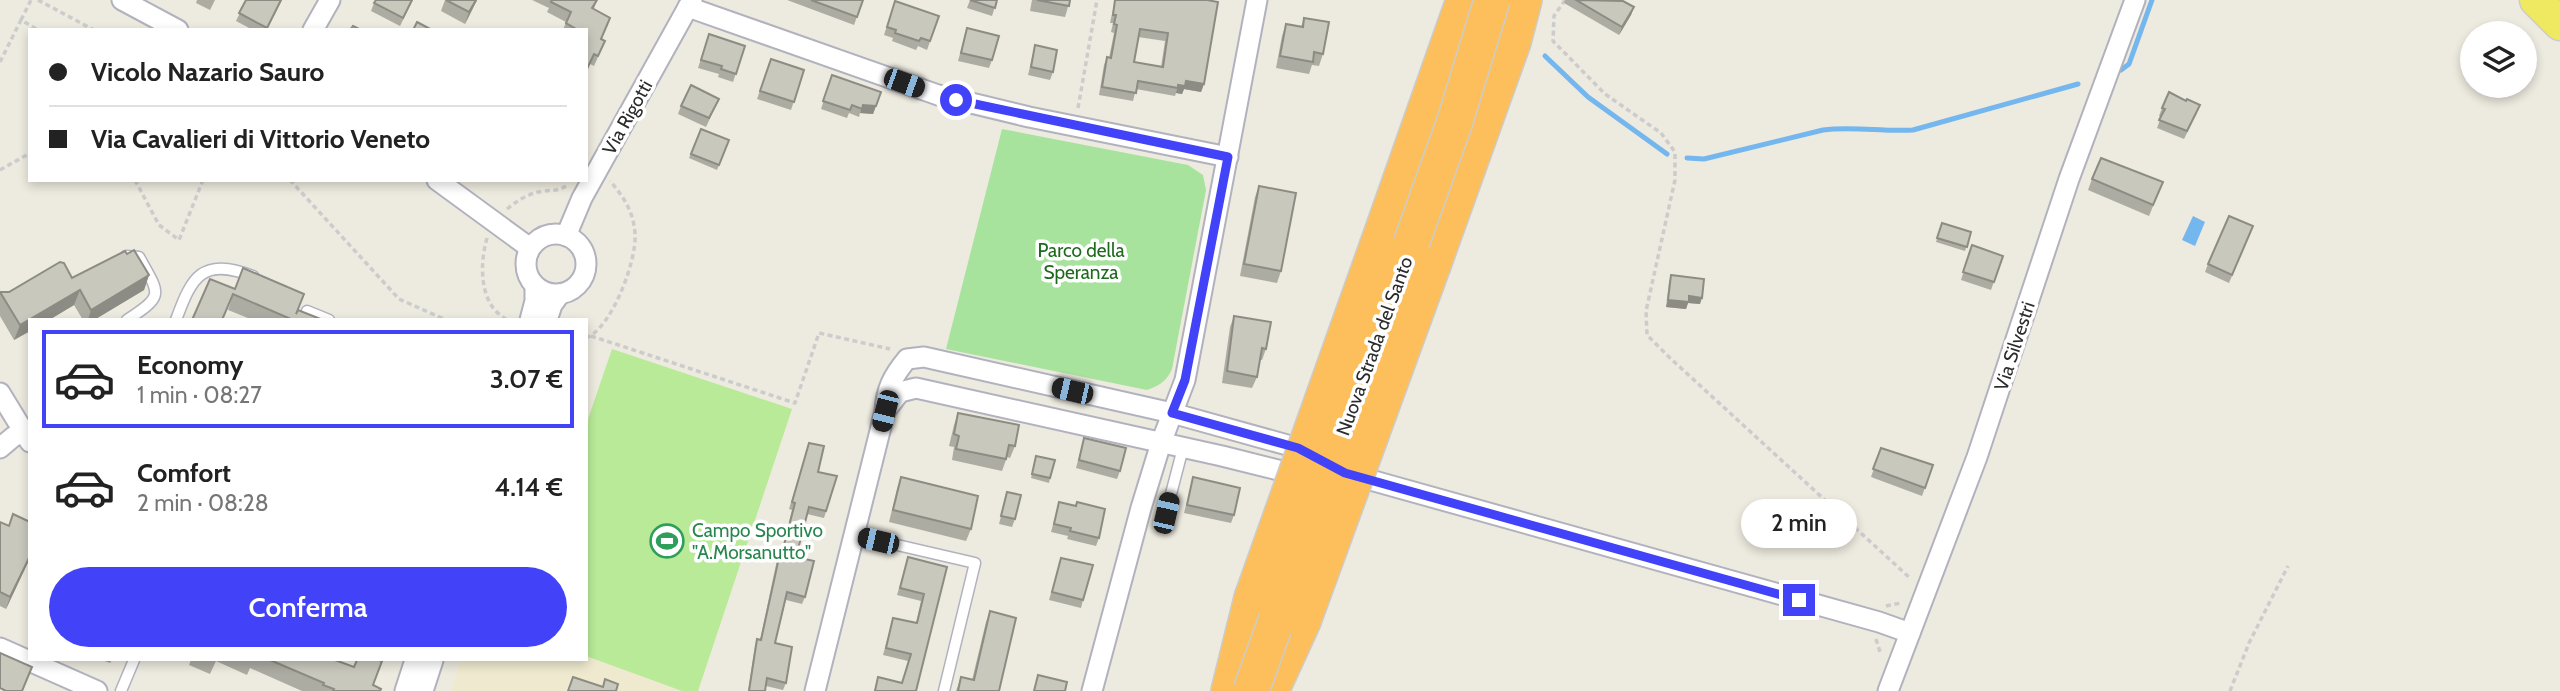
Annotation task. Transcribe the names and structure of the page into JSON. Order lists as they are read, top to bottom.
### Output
{
  "streets": {
    "highway": ["Nuova Strada del Santo"],
    "street": ["Via Rigotti", "Via Silvestri"]
  },
  "parks": ["Parco della Speranza"],
  "places": {
    "sports": ["Campo Sportivo \"A.Morsanutto\""]
  },
  "page": {
    "banner": ["Vicolo Nazario Sauro", "Via Cavalieri di Vittorio Veneto"],
    "list": [
      {
        "name": "Economy",
        "note": "1 min · 08:27",
        "value": "3.07 €"
      },
      {
        "name": "Comfort",
        "note": "2 min · 08:28",
        "value": "4.14 €"
      }
    ],
    "bubble": "2 min",
    "buttons": "Conferma"
  }
}
